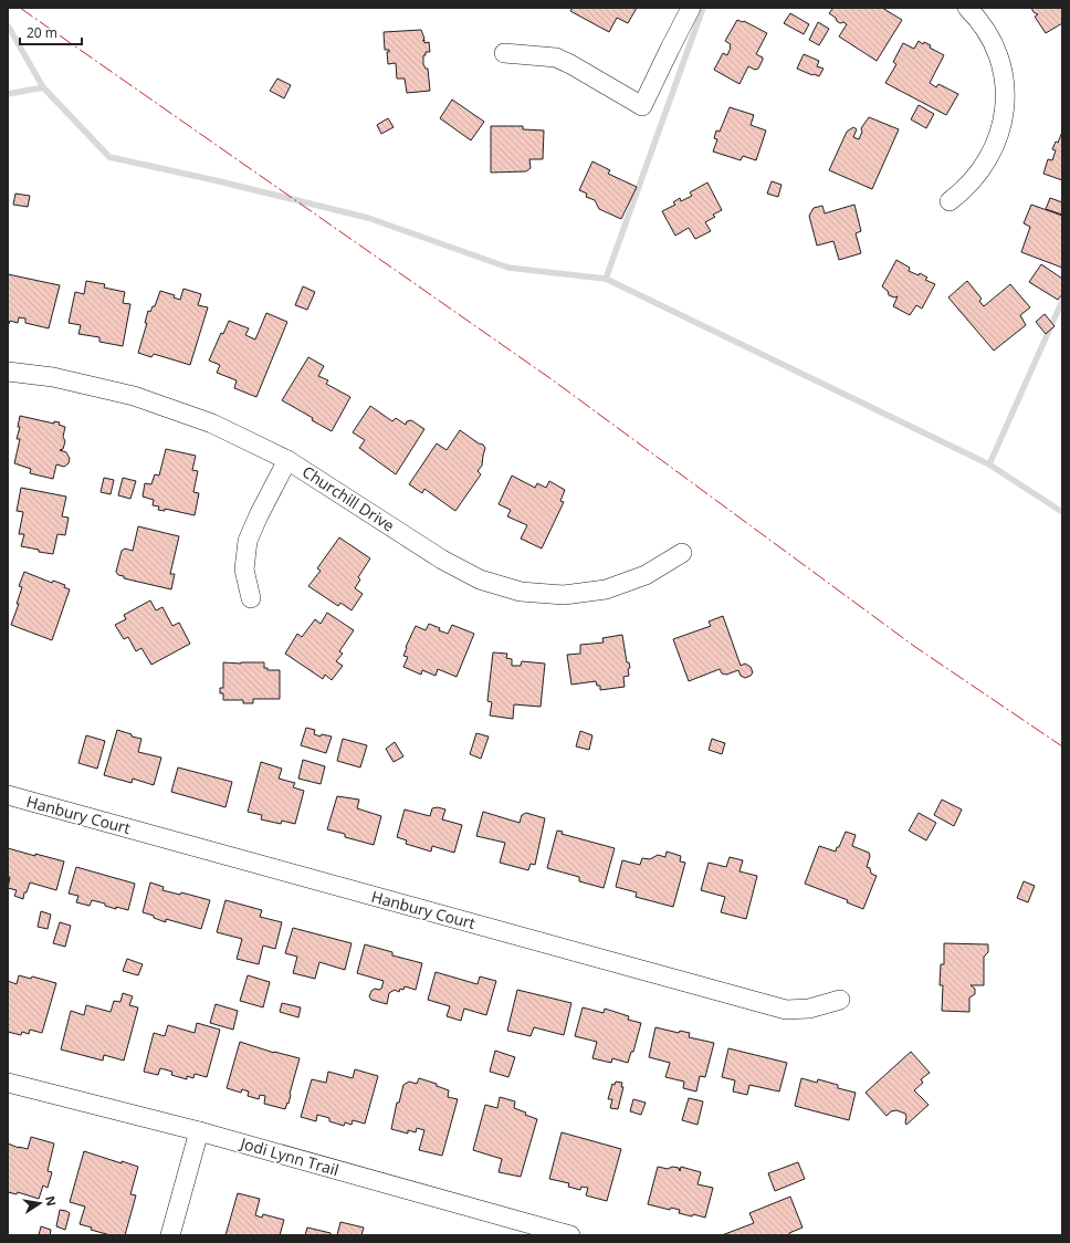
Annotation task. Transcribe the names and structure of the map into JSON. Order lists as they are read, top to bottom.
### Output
{
  "streets": {
    "street": ["Churchill Drive", "Hanbury Court", "Jodi Lynn Trail"]
  },
  "scale_bar": "20 m",
  "north": "right"
}
